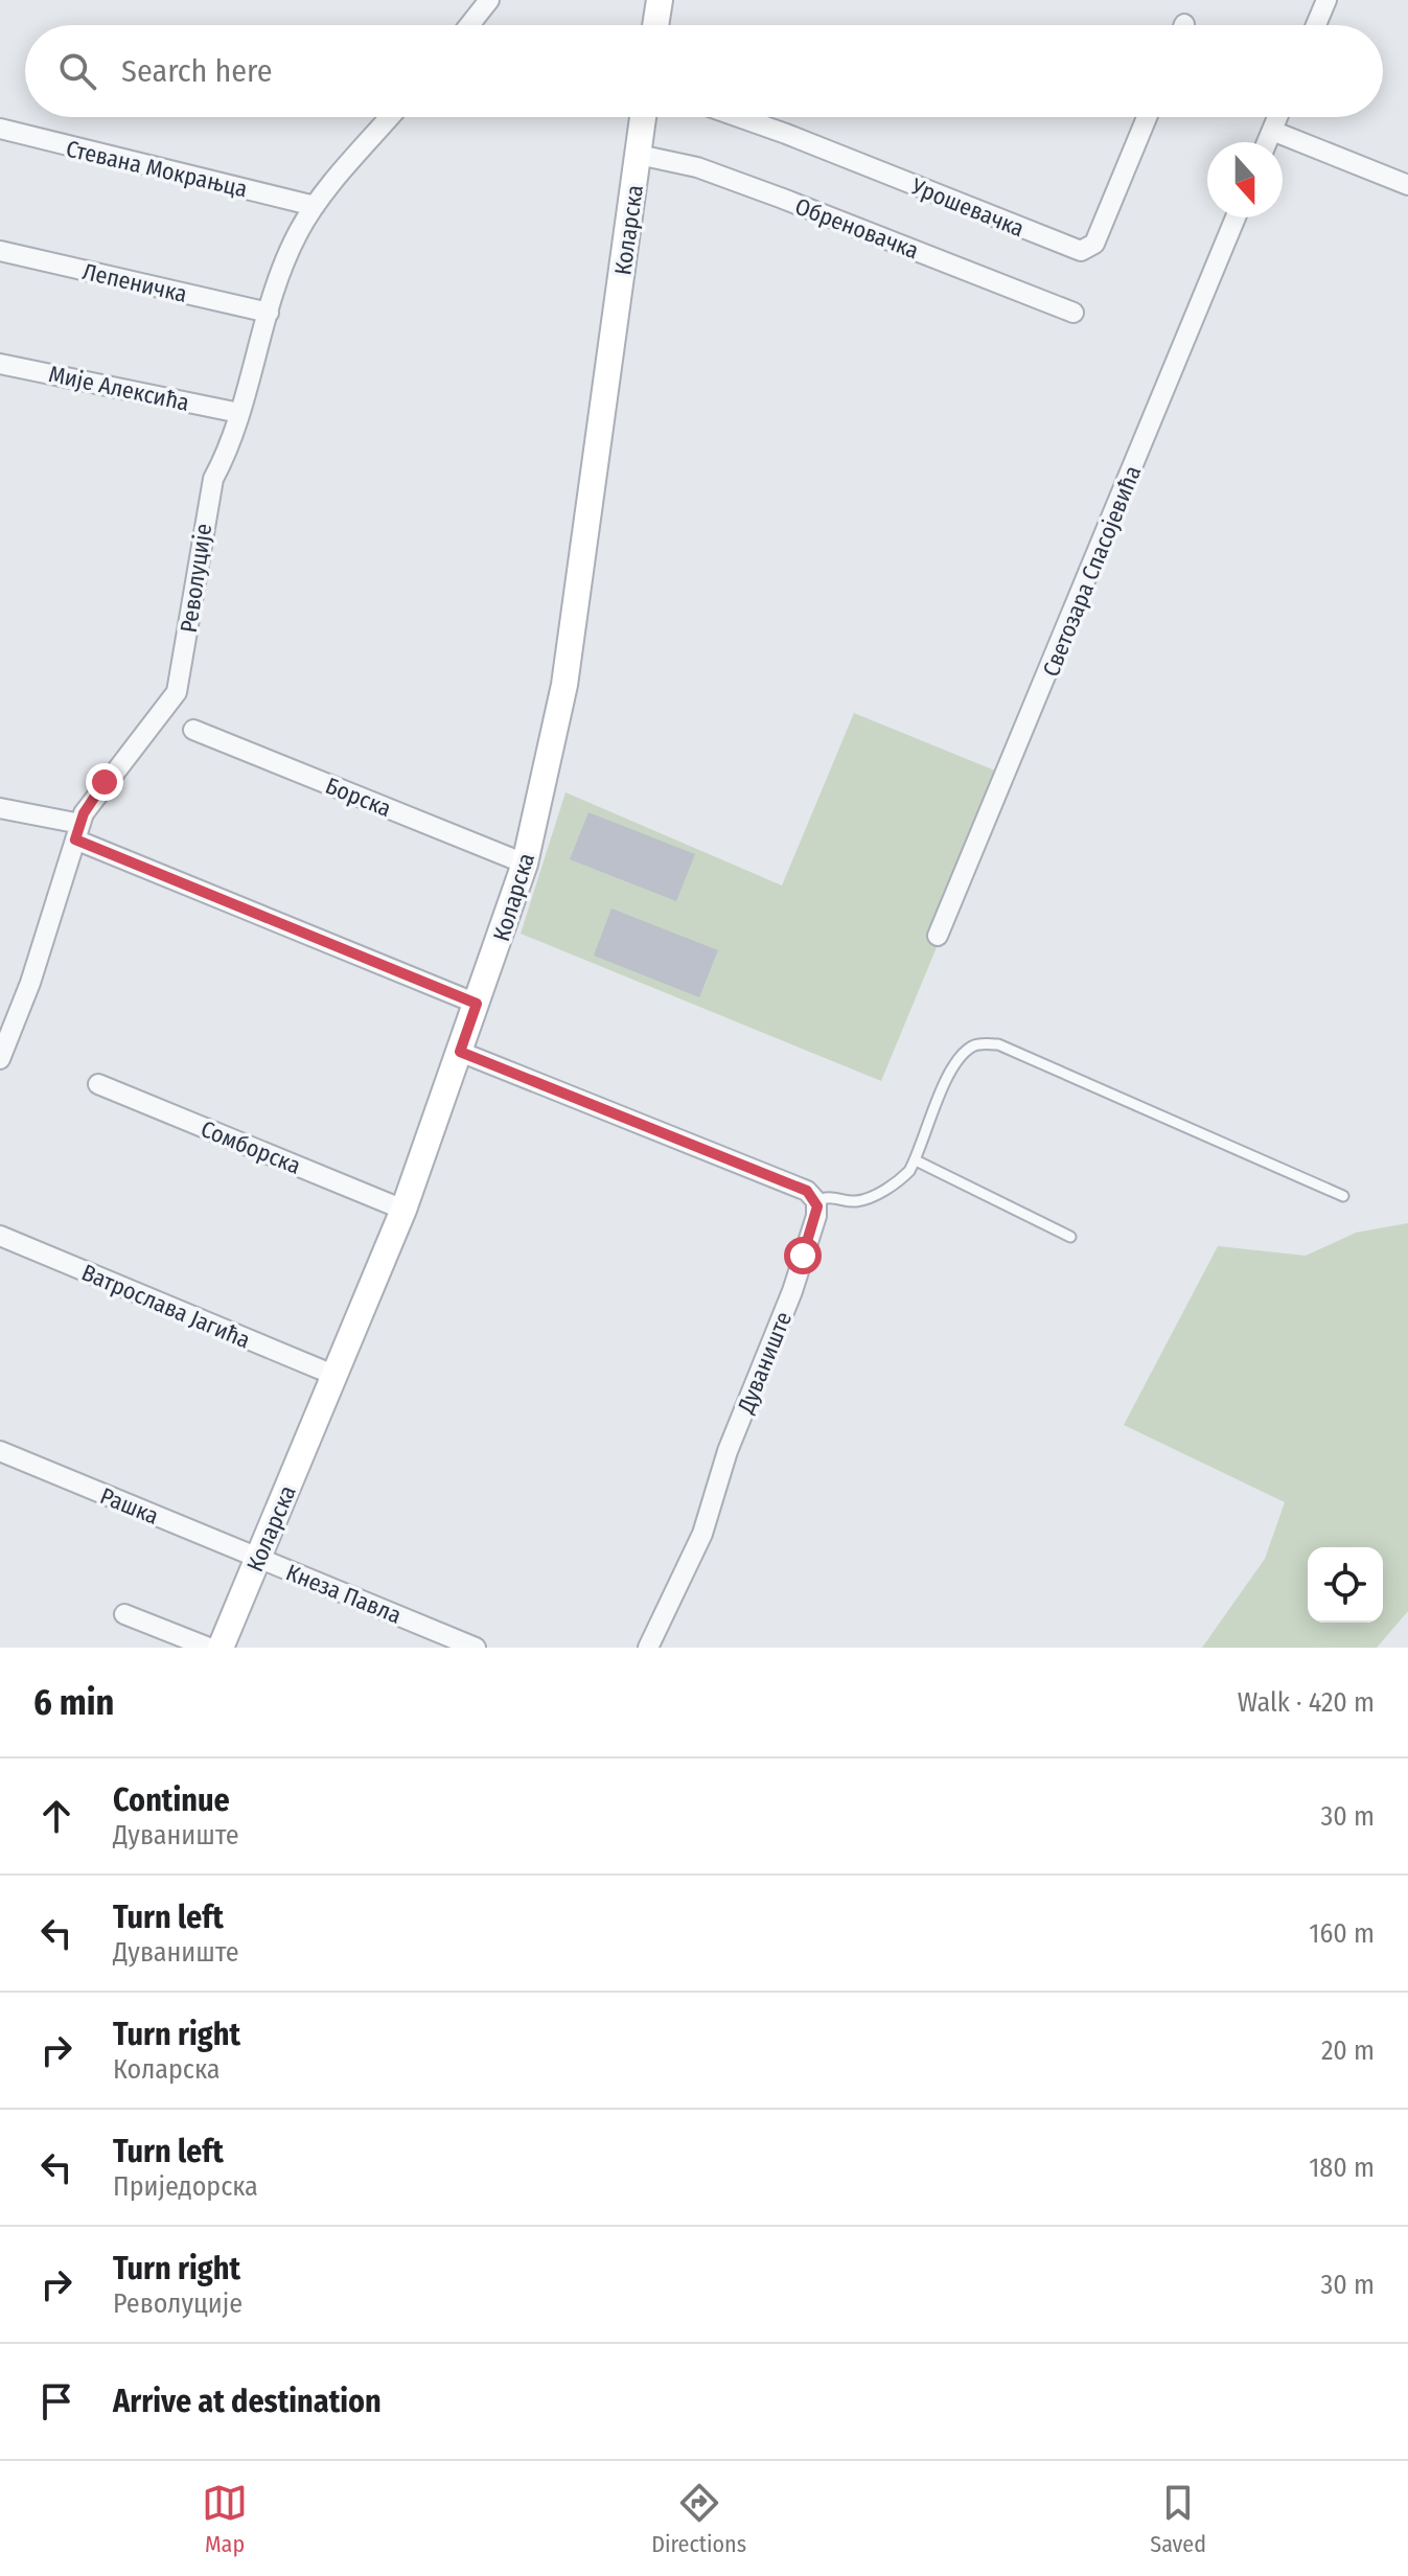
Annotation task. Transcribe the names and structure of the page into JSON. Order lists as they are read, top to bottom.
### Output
{
  "streets": {
    "main road": ["Коларска"],
    "street": [
      "Стевана Мокрањца",
      "Урошевачка",
      "Обреновачка",
      "Лепеничка",
      "Мије Алексића",
      "Светозара Спасојевића",
      "Револуције",
      "Борска",
      "Сомборска",
      "Ватрослава Јагића",
      "Дуваниште",
      "Рашка",
      "Кнеза Павла"
    ]
  },
  "crossings": [
    ["Стевана Мокрањца", "Револуције"],
    ["Обреновачка", "Коларска"],
    ["Коларска", "Борска"],
    ["Коларска", "Сомборска"],
    ["Коларска", "Ватрослава Јагића"],
    ["Коларска", "Рашка"],
    ["Коларска", "Кнеза Павла"],
    ["Лепеничка", "Револуције"],
    ["Мије Алексића", "Револуције"],
    ["Рашка", "Кнеза Павла"]
  ],
  "north": "bottom",
  "page": {
    "search": "Search here",
    "heading": ["6 min", "Walk · 420 m"],
    "list": [
      ["Continue", "Дуваниште", "30 m"],
      ["Turn left", "Дуваниште", "160 m"],
      ["Turn right", "Коларска", "20 m"],
      ["Turn left", "Приједорска", "180 m"],
      ["Turn right", "Револуције", "30 m"],
      "Arrive at destination"
    ],
    "nav": ["Map", "Directions", "Saved"]
  }
}
